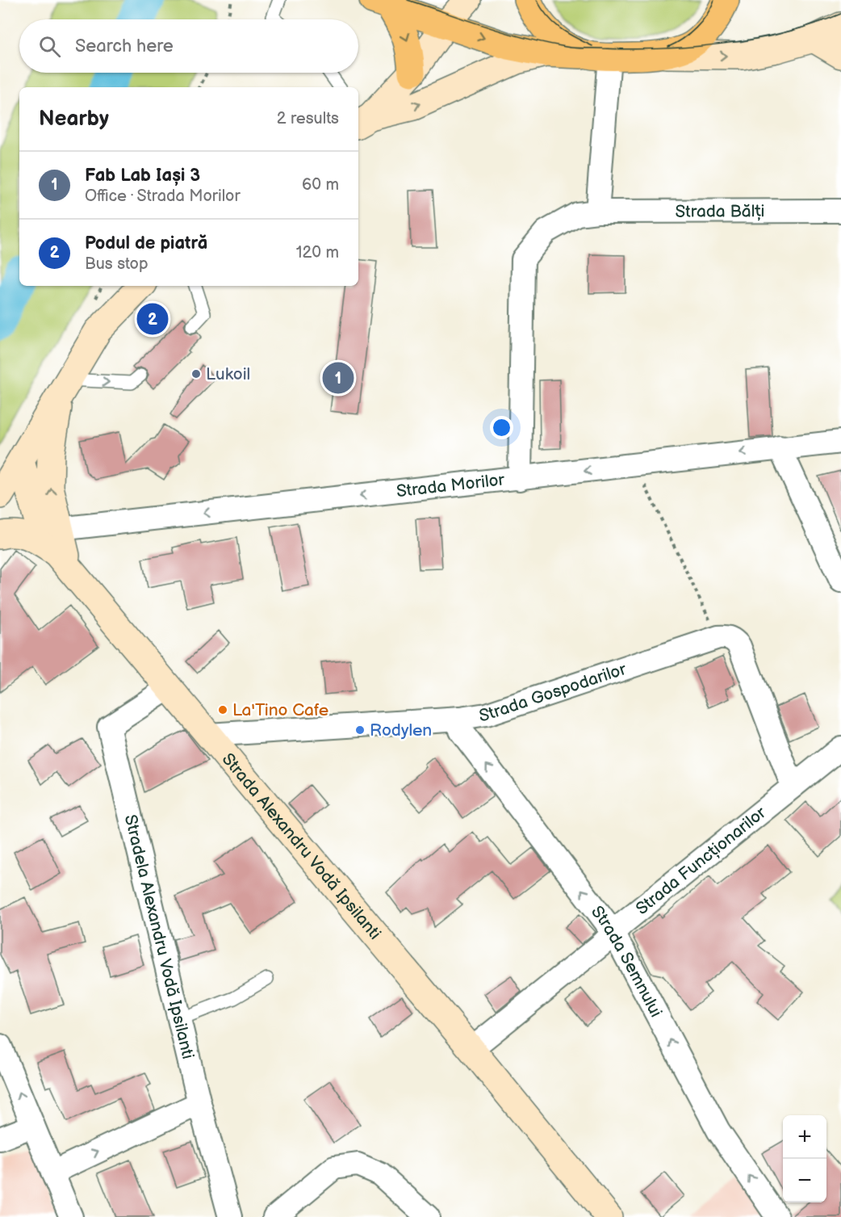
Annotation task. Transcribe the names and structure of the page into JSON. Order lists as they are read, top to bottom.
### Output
{
  "streets": {
    "street": [
      "Strada Bălți",
      "Strada Morilor",
      "Strada Gospodarilor",
      "Strada Alexandru Vodă Ipsilanti",
      "Strada Funcționarilor",
      "Stradela Alexandru Vodă Ipsilanti",
      "Strada Semnului"
    ]
  },
  "crossings": [
    ["Strada Bălți", "Strada Morilor"],
    ["Strada Morilor", "Strada Alexandru Vodă Ipsilanti"],
    ["Strada Gospodarilor", "Strada Alexandru Vodă Ipsilanti"],
    ["Strada Gospodarilor", "Strada Semnului"],
    ["Strada Alexandru Vodă Ipsilanti", "Strada Funcționarilor"],
    ["Strada Alexandru Vodă Ipsilanti", "Stradela Alexandru Vodă Ipsilanti"],
    ["Strada Funcționarilor", "Strada Semnului"]
  ],
  "one_way": ["Strada Morilor", "Strada Semnului"],
  "places": ["Lukoil", "La'Tino Cafe", "Rodylen"],
  "page": {
    "search": "Search here",
    "heading": ["Nearby", "2 results"],
    "list": [
      {
        "mark": "1",
        "name": "Fab Lab Iași 3",
        "note": "Office · Strada Morilor",
        "value": "60 m"
      },
      {
        "mark": "2",
        "name": "Podul de piatră",
        "note": "Bus stop",
        "value": "120 m"
      }
    ],
    "pins": ["2", "1"],
    "map_buttons": ["+", "−"]
  }
}
